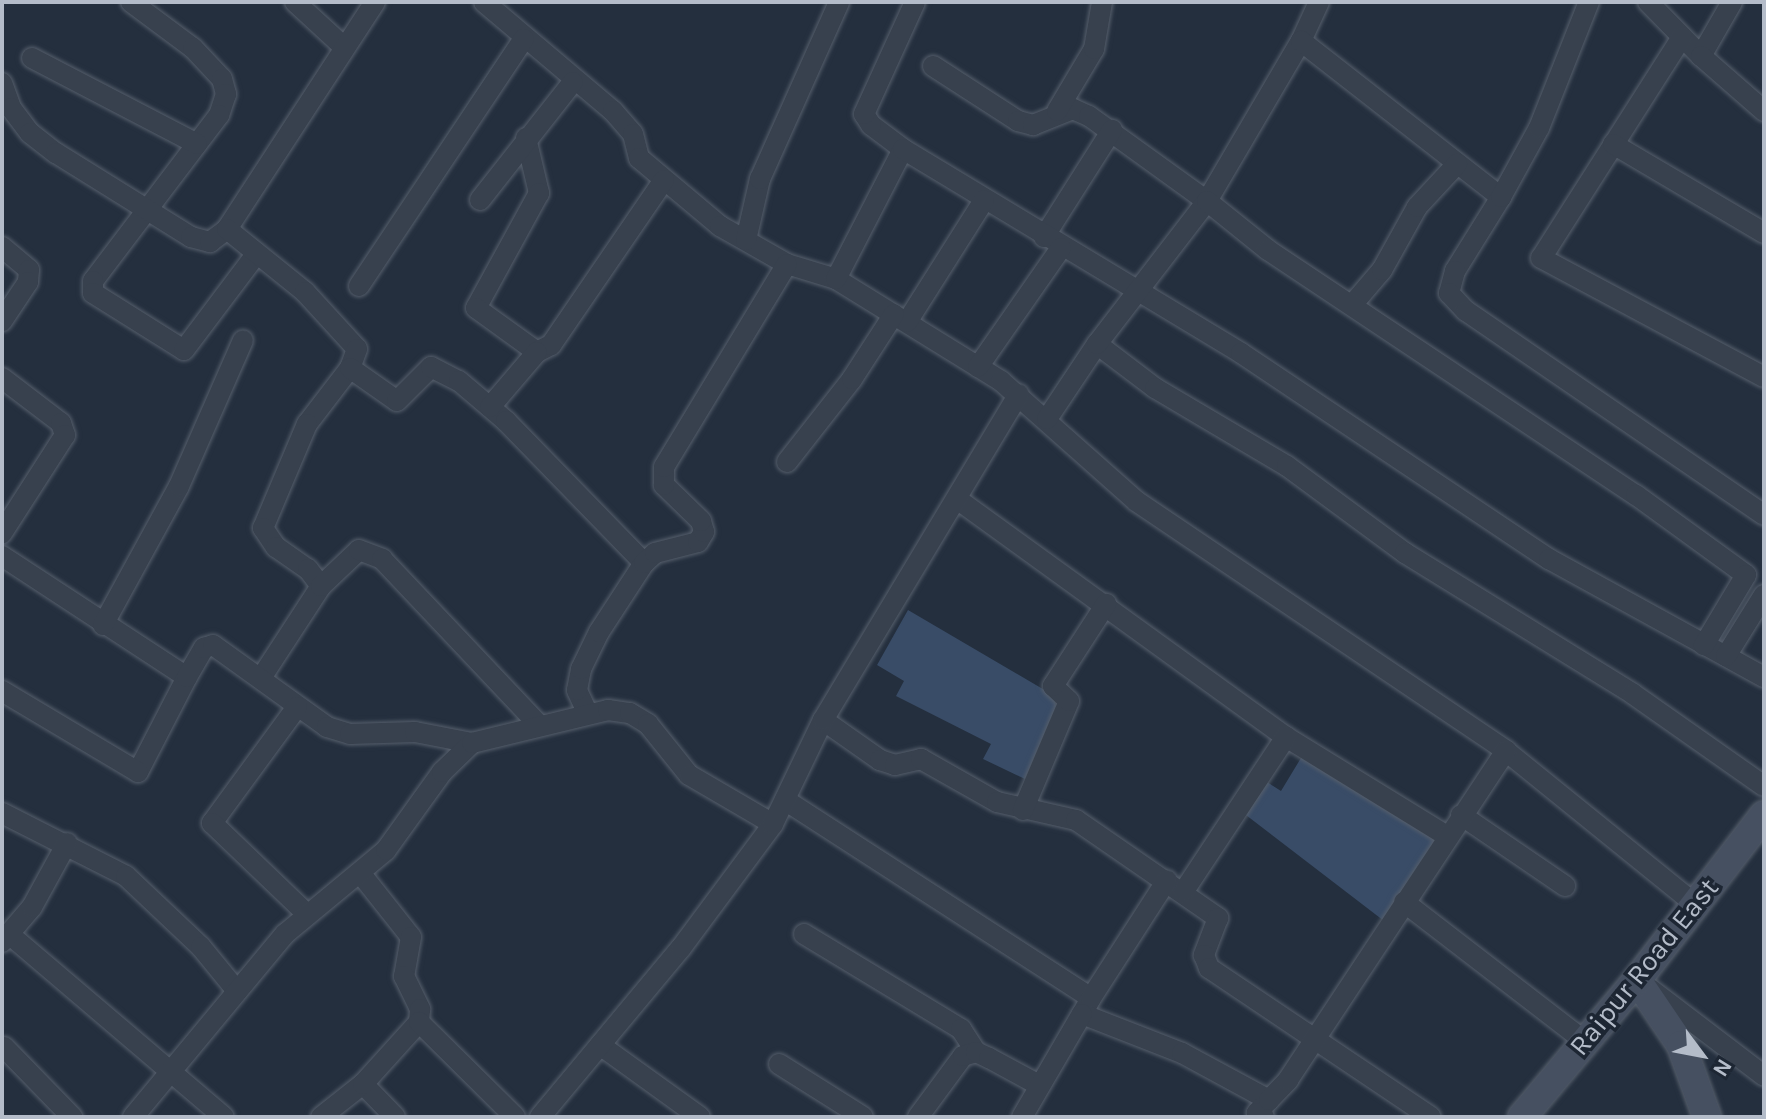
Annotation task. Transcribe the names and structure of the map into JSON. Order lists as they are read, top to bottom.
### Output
{
  "streets": {
    "street": ["Raipur Road East"]
  },
  "north": "bottom right"
}
